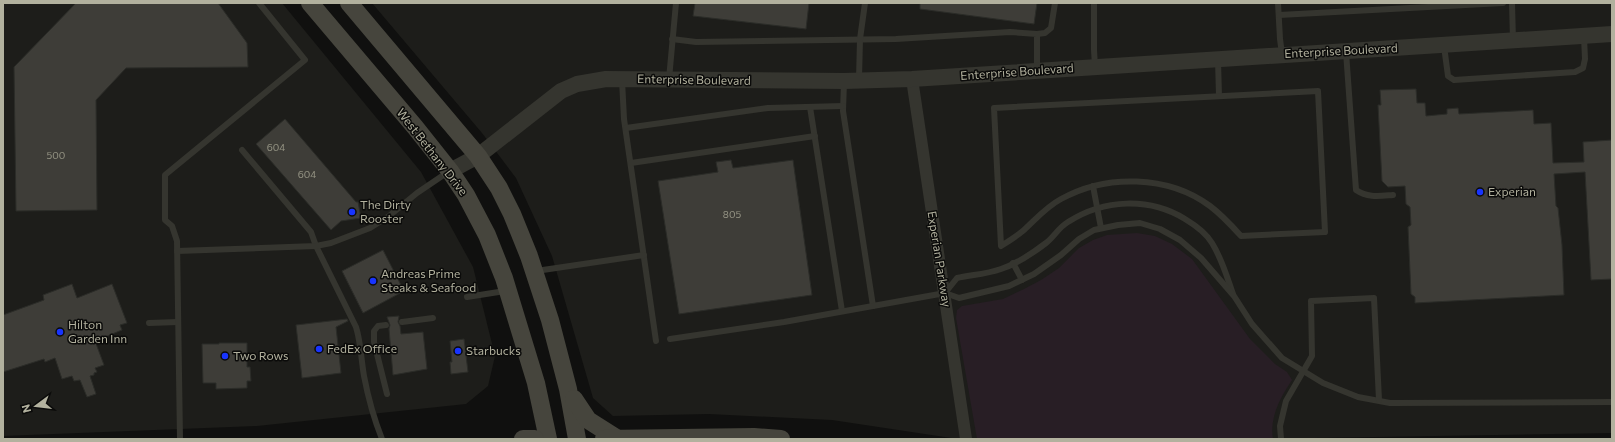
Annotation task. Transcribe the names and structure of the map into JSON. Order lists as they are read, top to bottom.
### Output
{
  "streets": {
    "main road": ["West Bethany Drive"],
    "street": ["Enterprise Boulevard", "Experian Parkway"]
  },
  "crossings": [
    ["Enterprise Boulevard", "West Bethany Drive"],
    ["Enterprise Boulevard", "Experian Parkway"]
  ],
  "places": [
    "Experian",
    "The Dirty Rooster",
    "Andreas Prime Steaks & Seafood",
    "Hilton Garden Inn",
    "FedEx Office",
    "Starbucks",
    "Two Rows"
  ],
  "house_numbers": [
    "604",
    "500",
    "604",
    "805"
  ],
  "north": "left"
}
